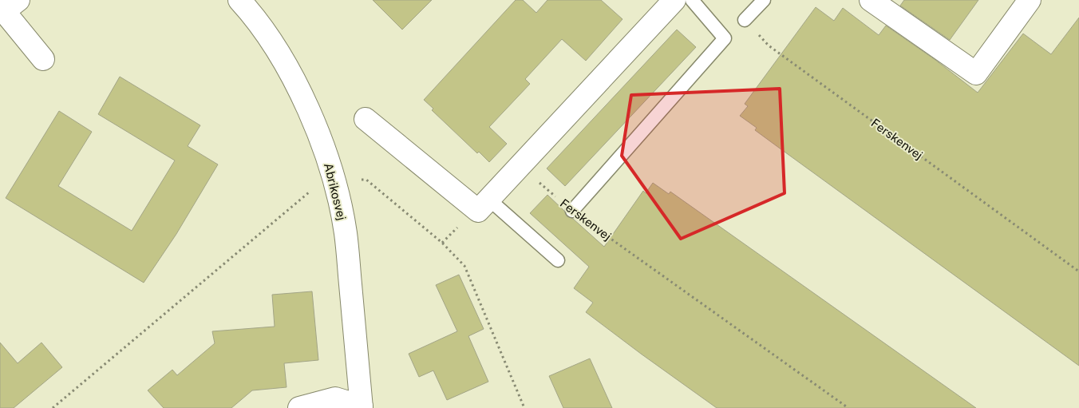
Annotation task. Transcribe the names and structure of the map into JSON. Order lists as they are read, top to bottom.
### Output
{
  "streets": {
    "street": ["Abrikosvej"],
    "path": ["Ferskenvej"]
  }
}
